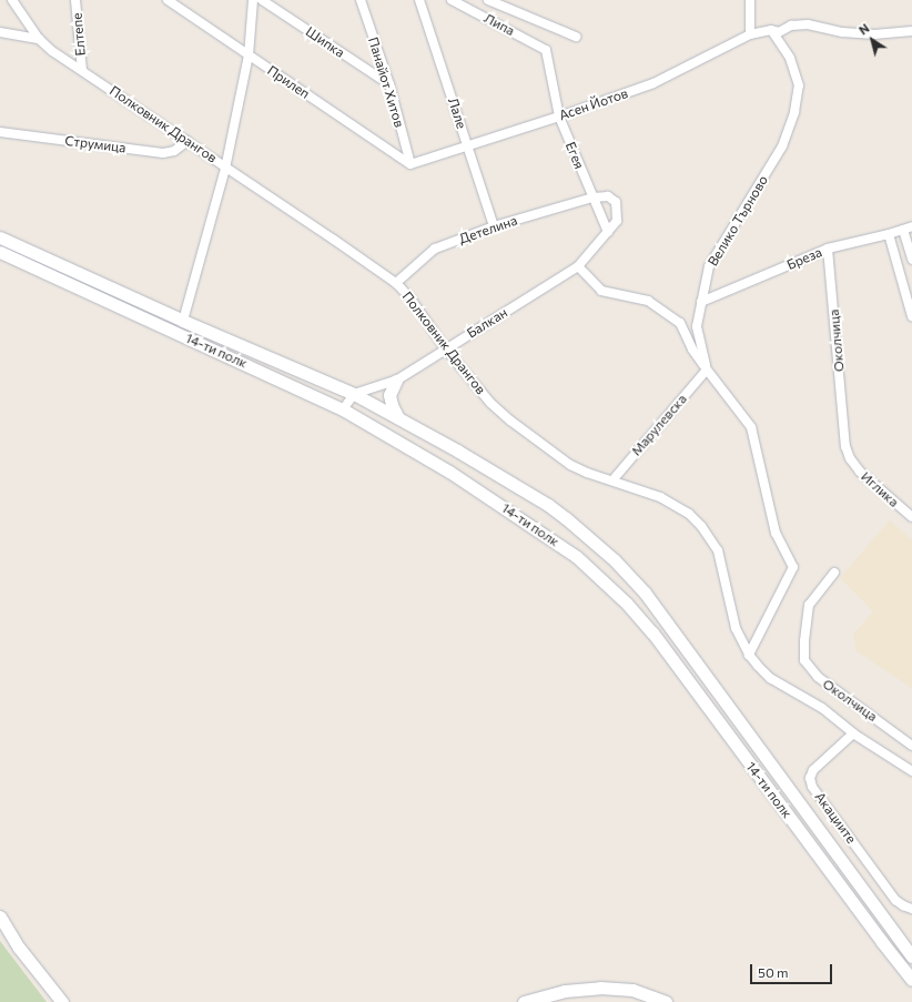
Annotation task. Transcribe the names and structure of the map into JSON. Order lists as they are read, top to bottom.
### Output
{
  "streets": {
    "street": [
      "Липа",
      "Елтепе",
      "Шипка",
      "Прилеп",
      "Панайот Хитов",
      "Асен Йотов",
      "Лале",
      "Полковник Дрангов",
      "Струмица",
      "Егея",
      "Велико Търново",
      "Детелина",
      "Бреза",
      "Балкан",
      "Околчица",
      "14-ти полк",
      "Марулевска",
      "Иглика",
      "Акациите"
    ]
  },
  "crossings": [
    ["Липа", "Егея"],
    ["Елтепе", "Полковник Дрангов"],
    ["Шипка", "Панайот Хитов"],
    ["Прилеп", "Панайот Хитов"],
    ["Прилеп", "Асен Йотов"],
    ["Панайот Хитов", "Асен Йотов"],
    ["Асен Йотов", "Лале"],
    ["Асен Йотов", "Егея"],
    ["Асен Йотов", "Велико Търново"],
    ["Лале", "Детелина"],
    ["Полковник Дрангов", "Струмица"],
    ["Полковник Дрангов", "Велико Търново"],
    ["Полковник Дрангов", "Детелина"],
    ["Полковник Дрангов", "Балкан"],
    ["Полковник Дрангов", "Марулевска"],
    ["Полковник Дрангов", "Акациите"],
    ["Егея", "Детелина"],
    ["Егея", "Балкан"],
    ["Велико Търново", "Бреза"],
    ["Велико Търново", "Марулевска"],
    ["Детелина", "Балкан"],
    ["Бреза", "Околчица"],
    ["Балкан", "14-ти полк"],
    ["Околчица", "Иглика"]
  ],
  "scale_bar": "50 m",
  "north": "top left"
}
